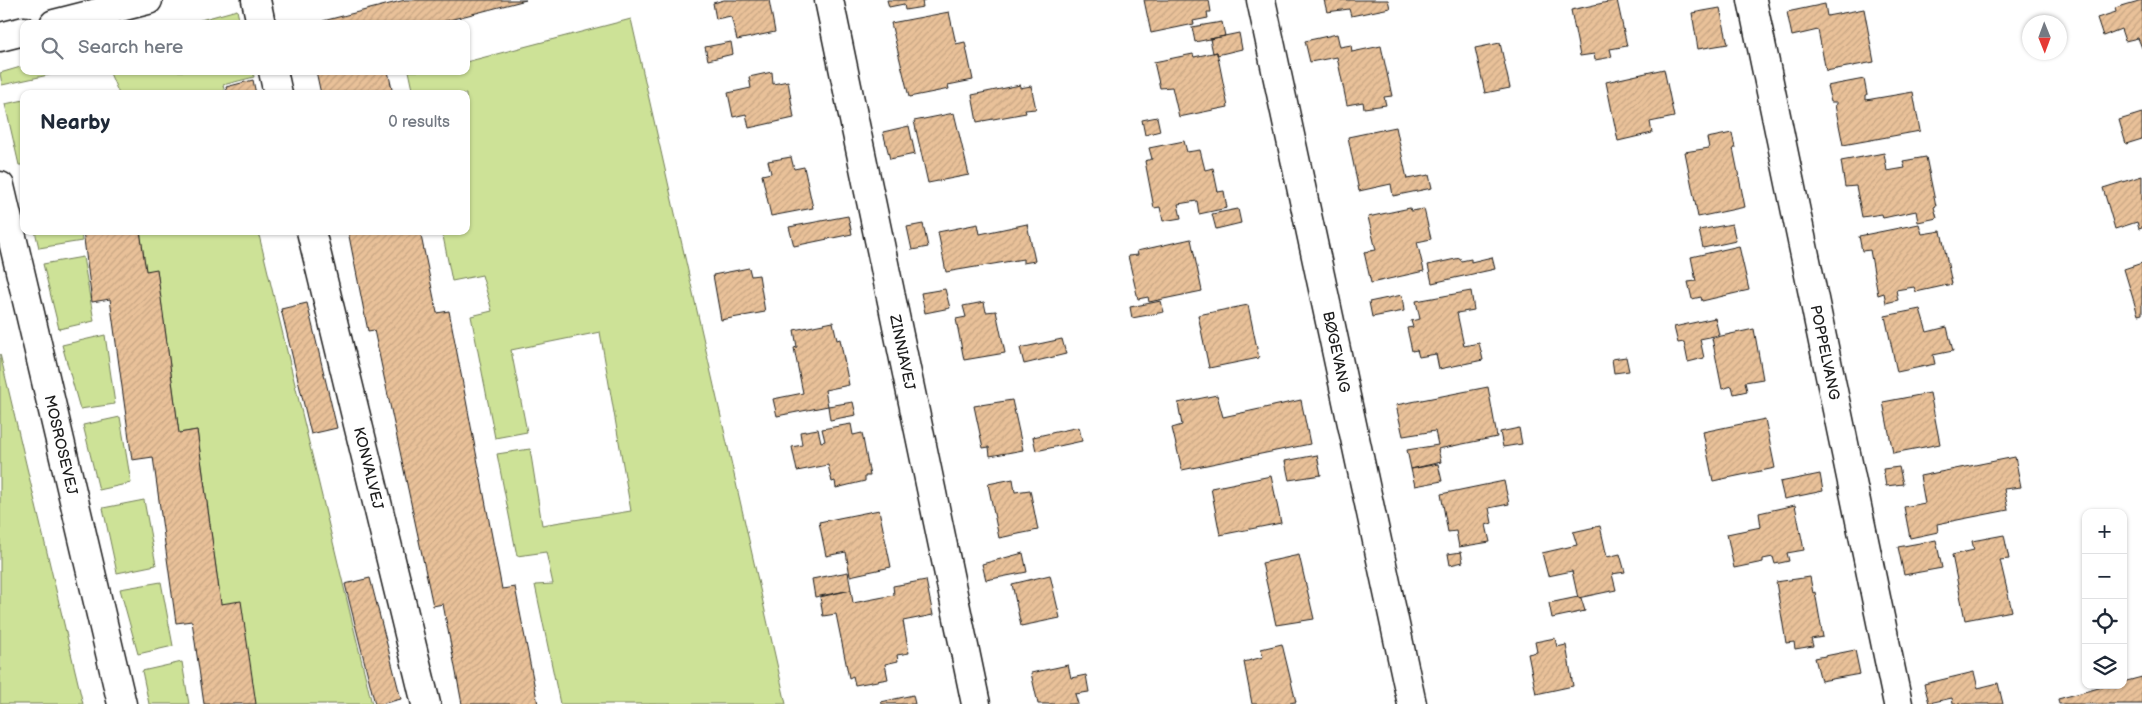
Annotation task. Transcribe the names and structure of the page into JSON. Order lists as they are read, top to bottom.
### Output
{
  "streets": {
    "street": [
      "ZINNIAVEJ",
      "BØGEVANG",
      "POPPELVANG",
      "MOSROSEVEJ",
      "KONVALVEJ"
    ]
  },
  "north": "bottom",
  "page": {
    "search": "Search here",
    "heading": ["Nearby", "0 results"],
    "map_buttons": ["+", "−"]
  }
}
